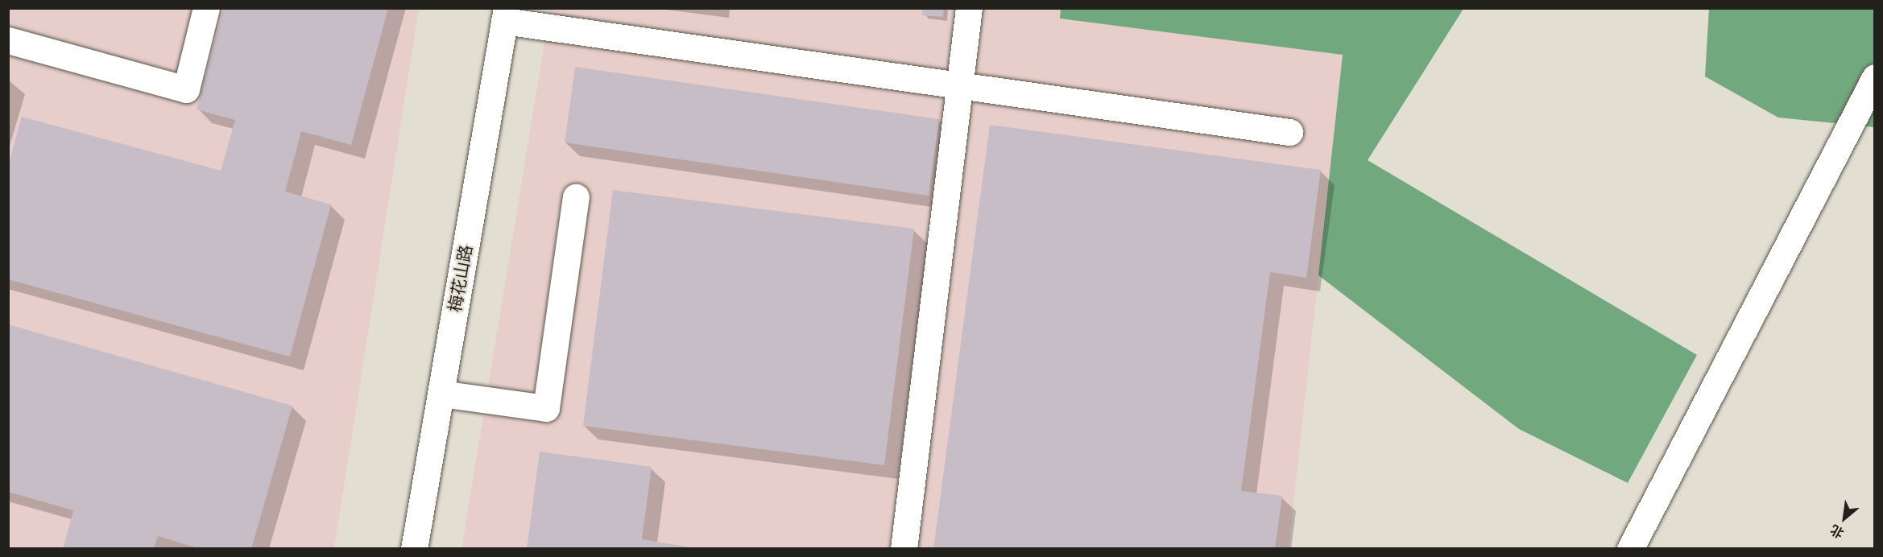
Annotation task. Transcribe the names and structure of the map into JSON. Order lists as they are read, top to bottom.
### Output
{
  "streets": {
    "street": ["梅花山路"]
  },
  "north": "bottom left"
}
